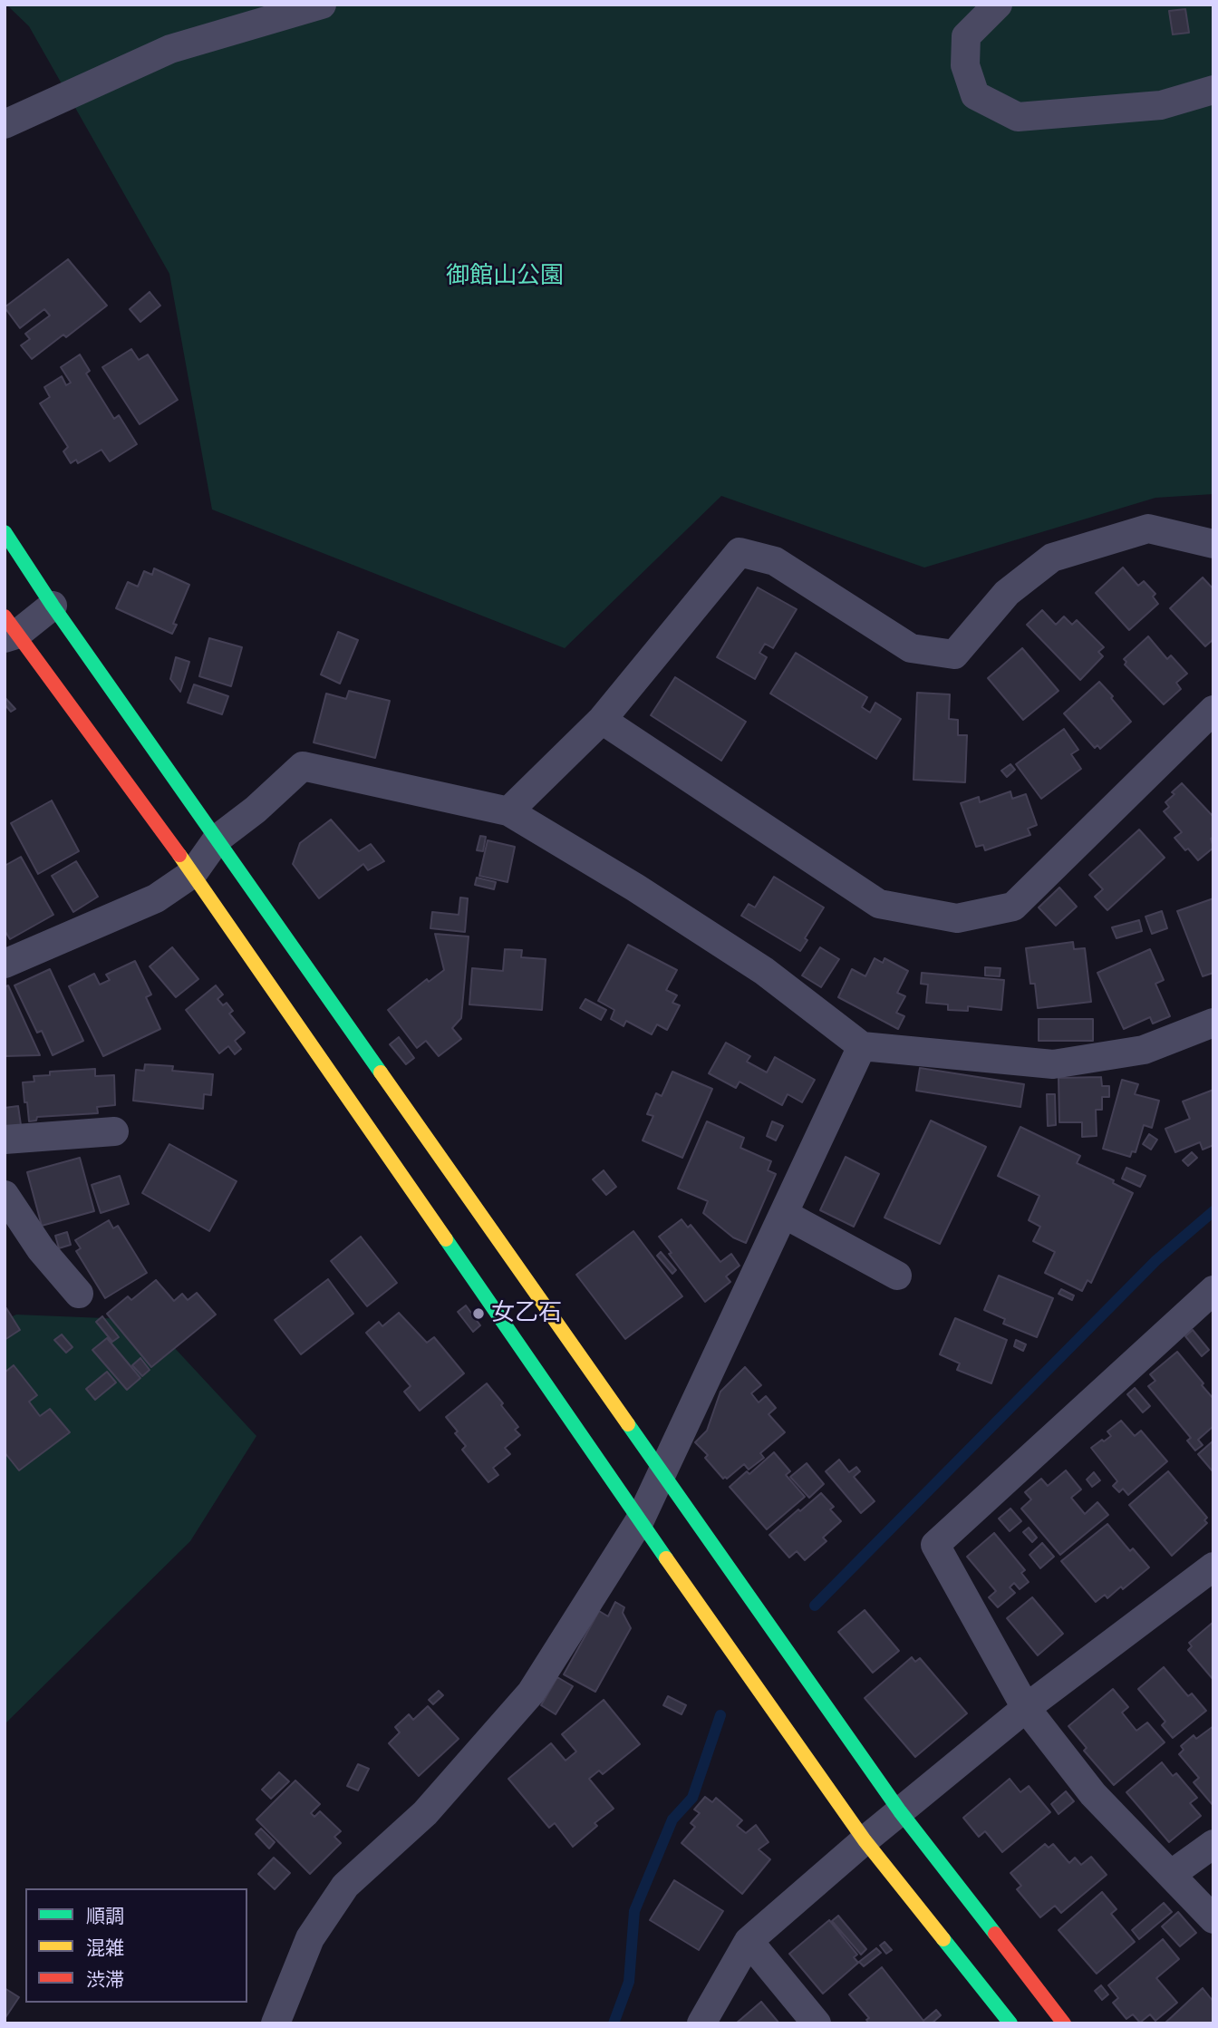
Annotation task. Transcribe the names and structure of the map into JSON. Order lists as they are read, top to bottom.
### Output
{
  "parks": ["御館山公園"],
  "places": ["女乙石"],
  "legend": ["順調", "混雑", "渋滞"]
}
